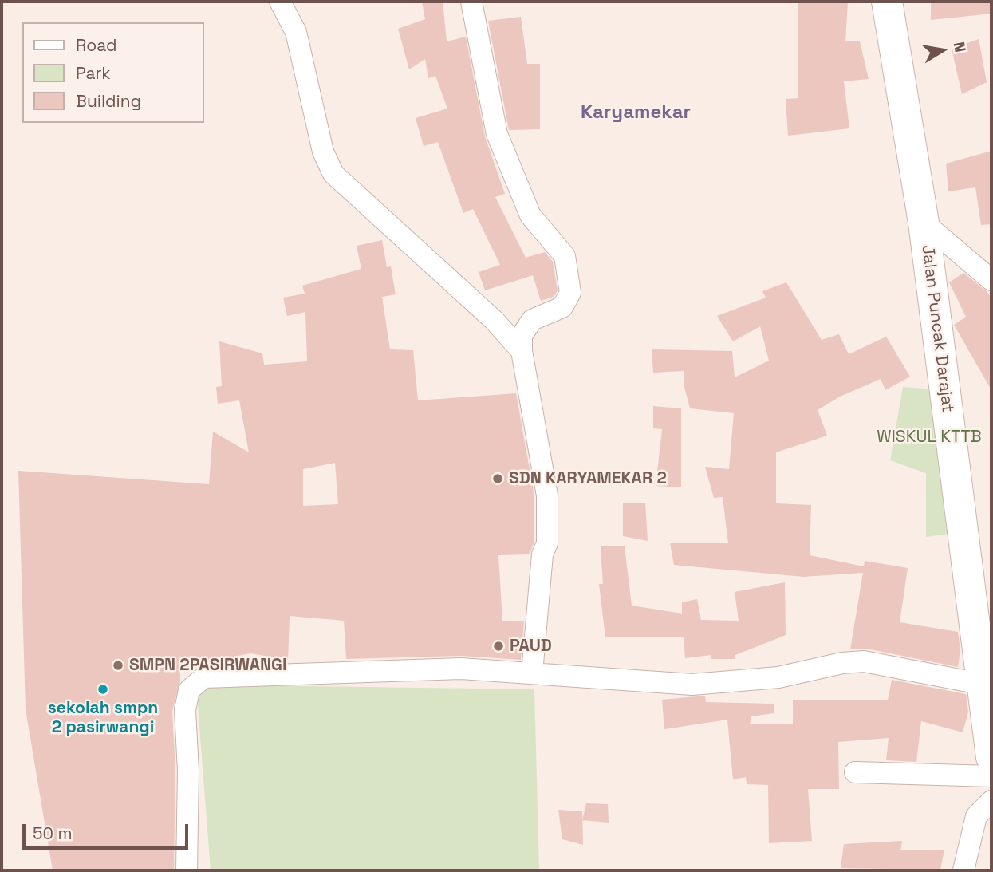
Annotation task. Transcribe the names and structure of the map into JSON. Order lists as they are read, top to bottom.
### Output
{
  "streets": {
    "street": ["Jalan Puncak Darajat"]
  },
  "districts": ["Karyamekar"],
  "parks": ["WISKUL KTTB"],
  "places": [
    "SDN KARYAMEKAR 2",
    "PAUD",
    "SMPN 2PASIRWANGI",
    "sekolah smpn 2 pasirwangi"
  ],
  "legend": ["Road", "Park", "Building"],
  "scale_bar": "50 m",
  "north": "right"
}
